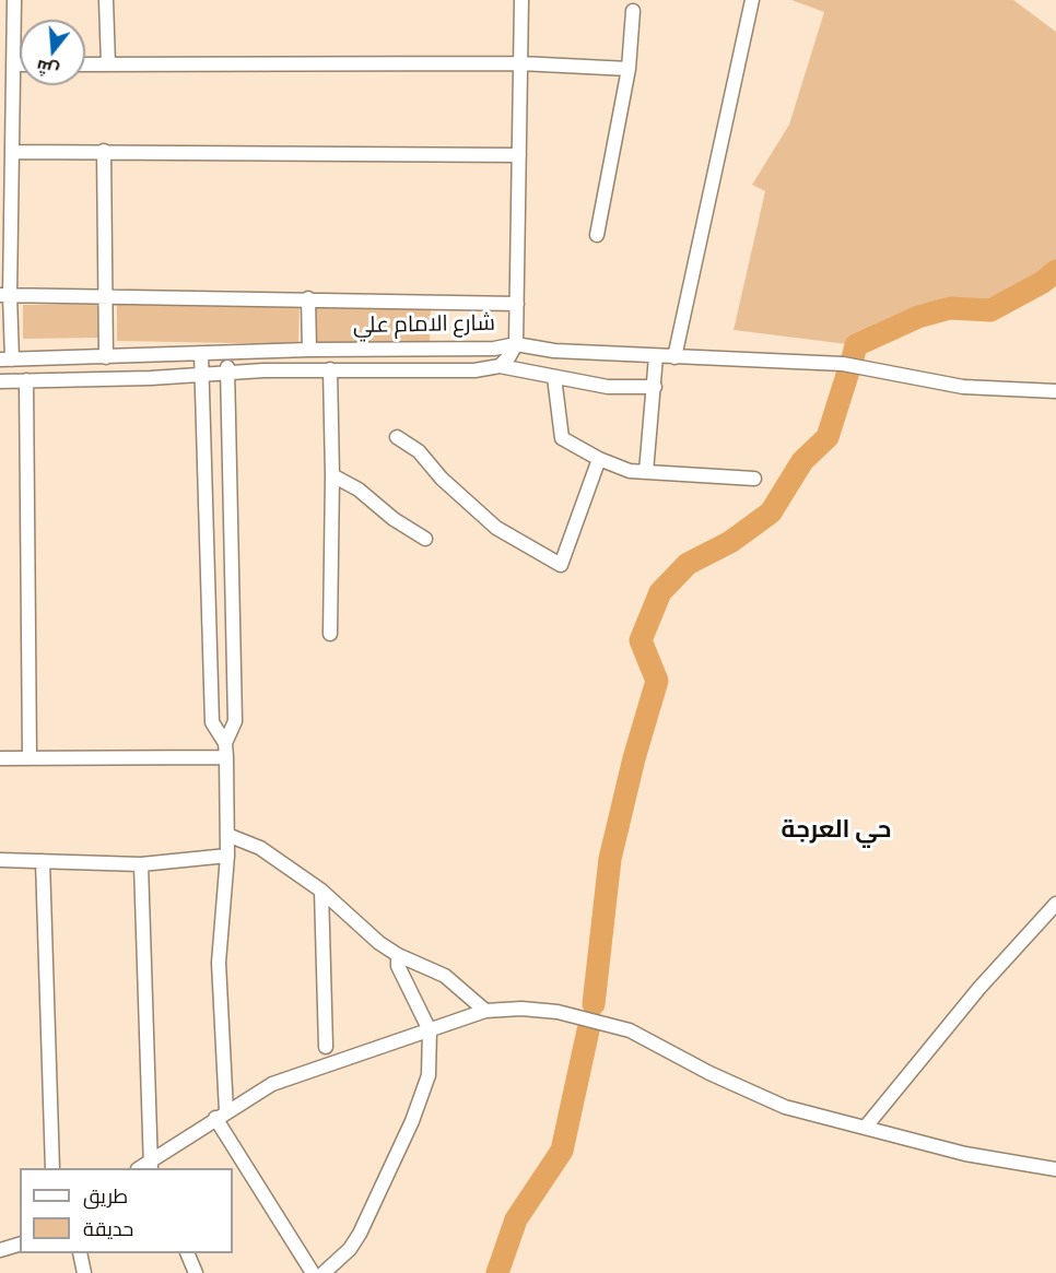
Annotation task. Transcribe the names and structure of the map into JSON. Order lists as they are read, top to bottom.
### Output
{
  "streets": {
    "street": ["شارع الامام علي"]
  },
  "districts": ["حي العرجة"],
  "legend": ["طريق", "حديقة"],
  "north": "bottom"
}
